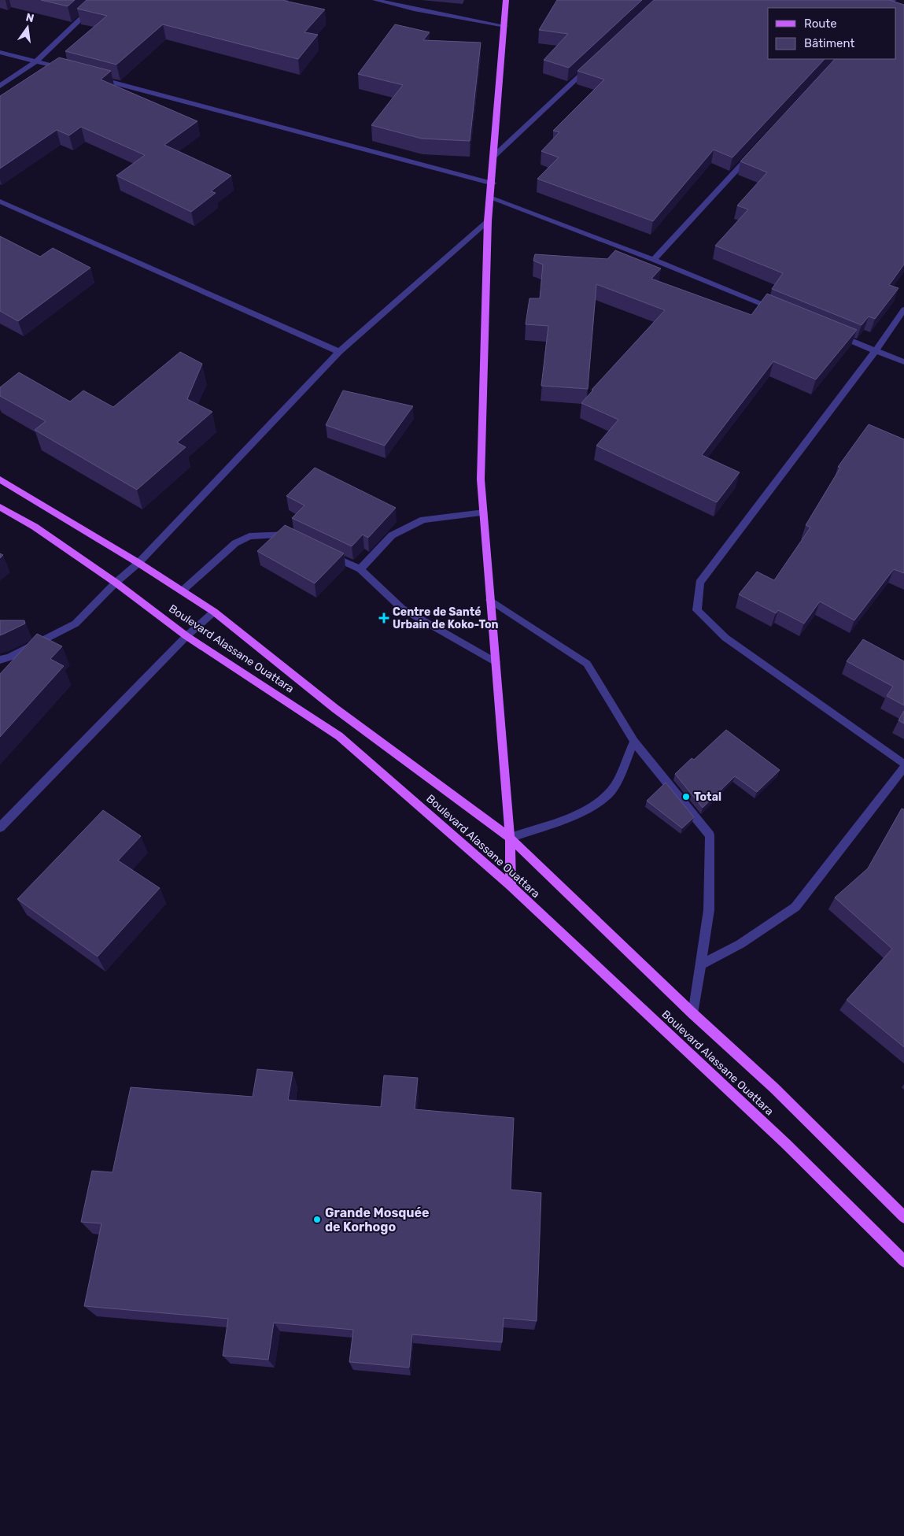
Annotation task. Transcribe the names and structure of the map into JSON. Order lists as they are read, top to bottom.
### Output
{
  "streets": {
    "main road": ["Boulevard Alassane Ouattara"]
  },
  "places": {
    "health": ["Centre de Santé Urbain de Koko-Ton"],
    "other": ["Total", "Grande Mosquée de Korhogo"]
  },
  "legend": ["Route", "Bâtiment"],
  "north": "top"
}
